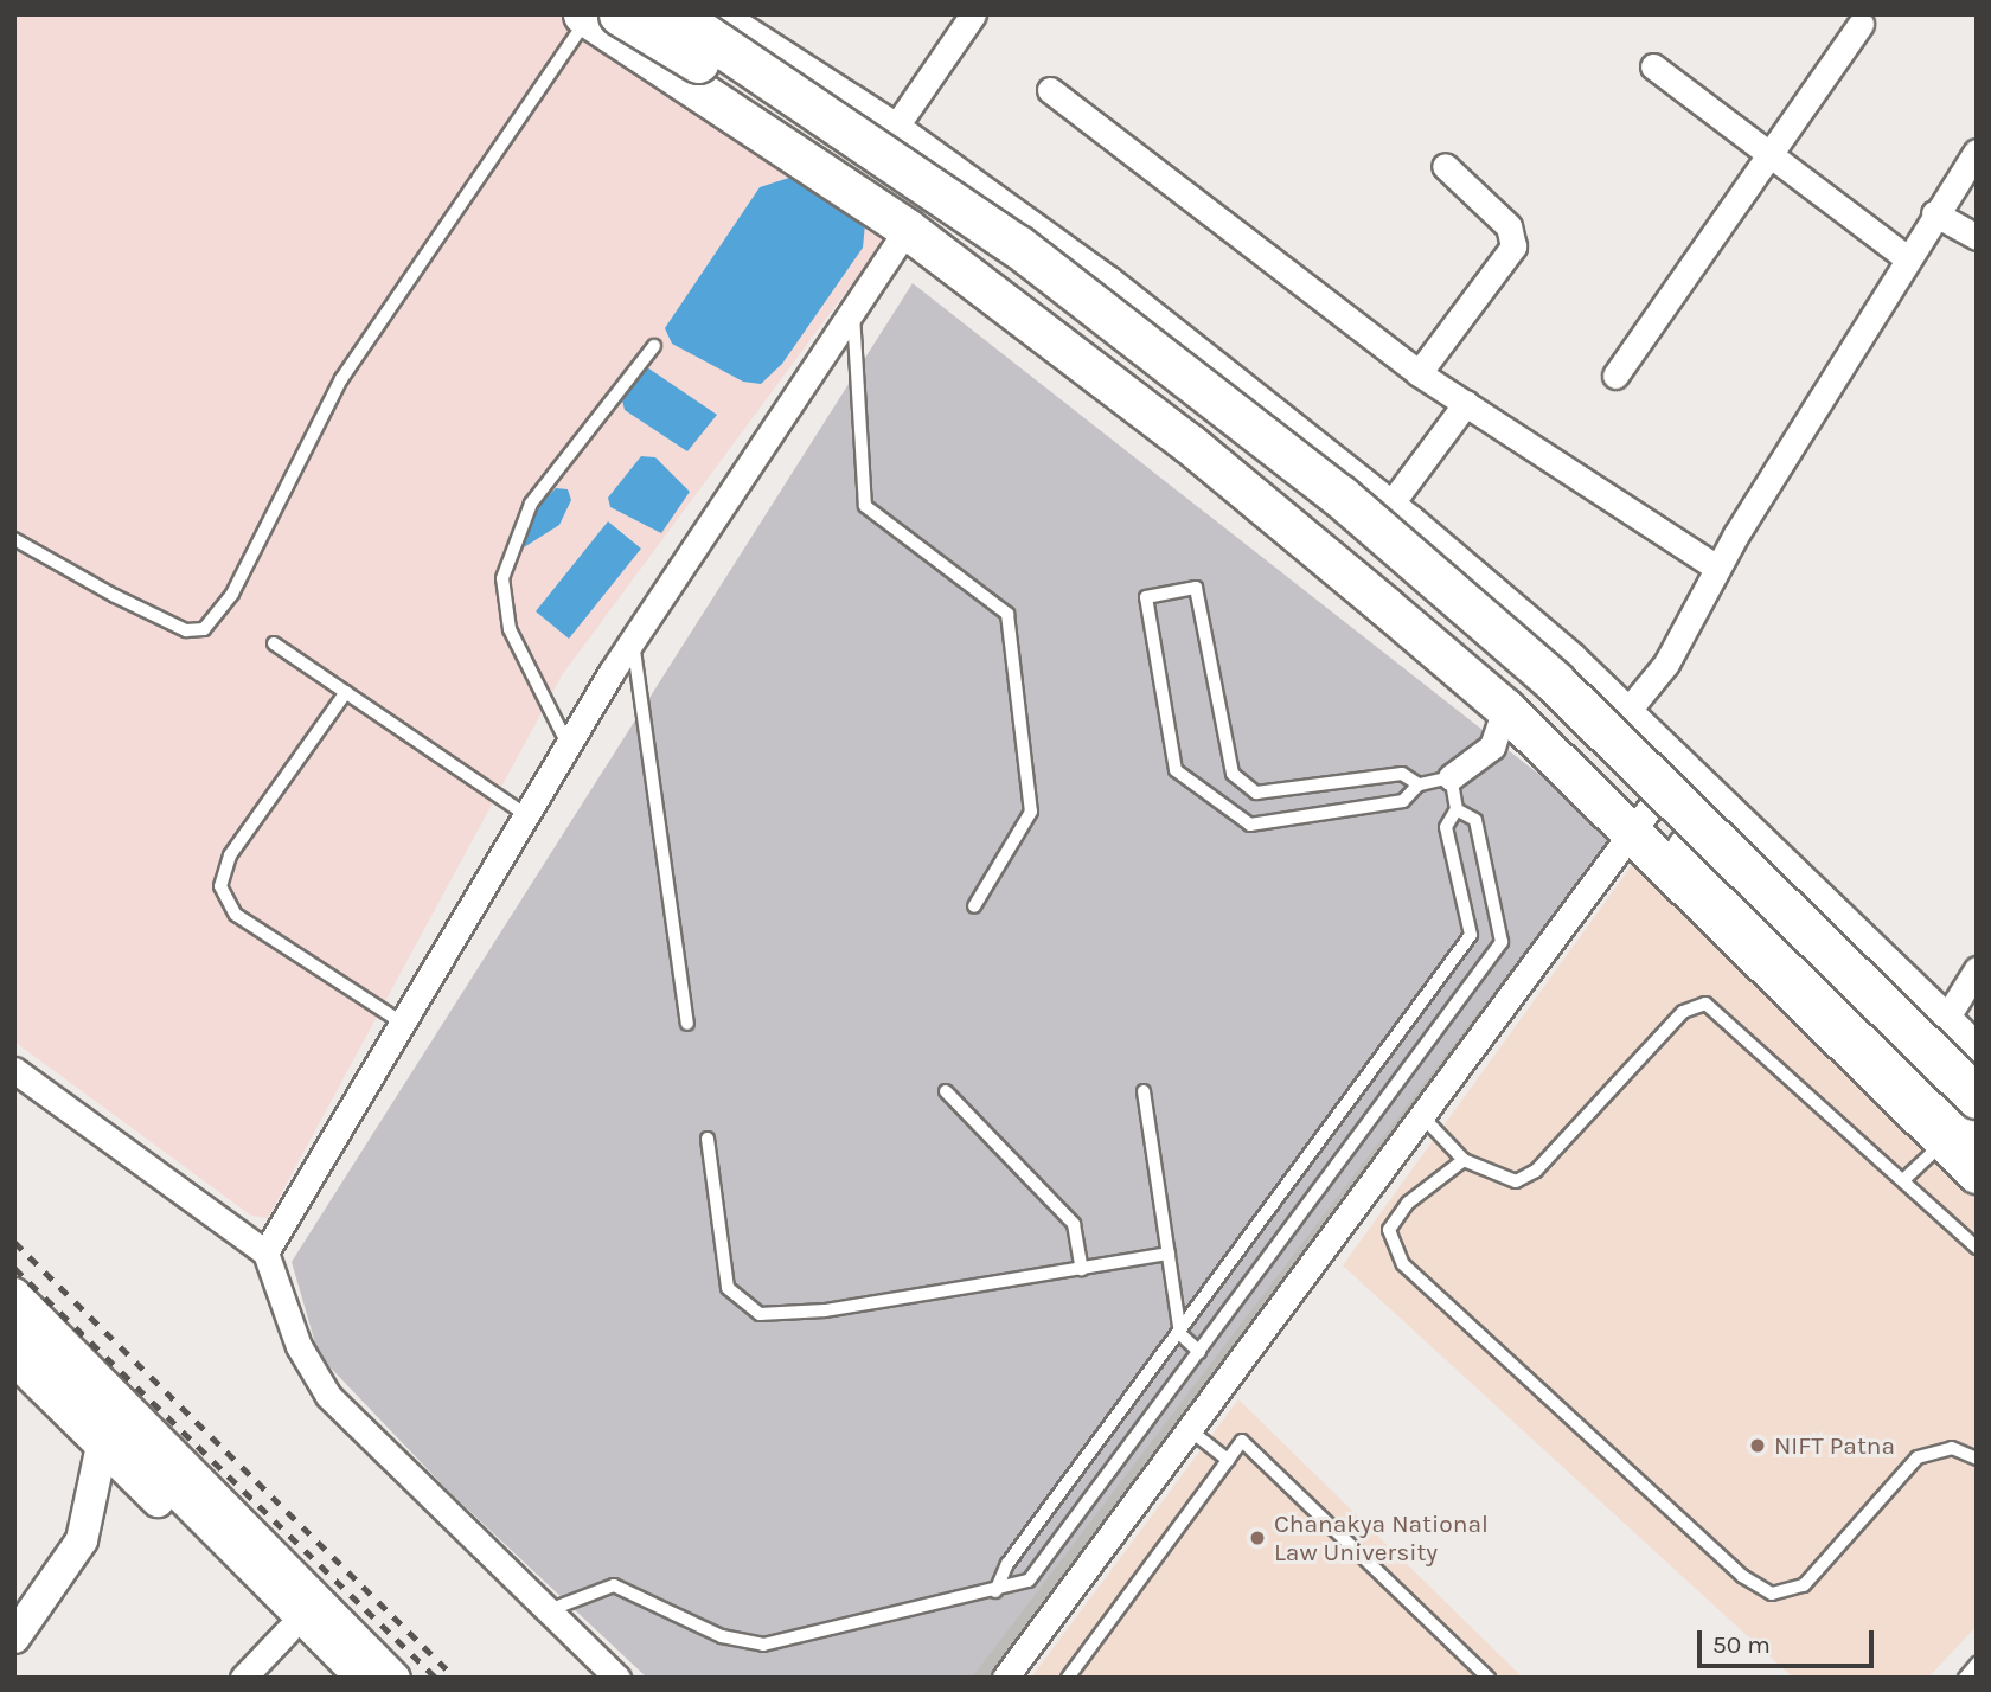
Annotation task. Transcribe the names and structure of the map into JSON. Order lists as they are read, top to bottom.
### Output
{
  "places": ["NIFT Patna", "Chanakya National Law University"],
  "scale_bar": "50 m"
}
